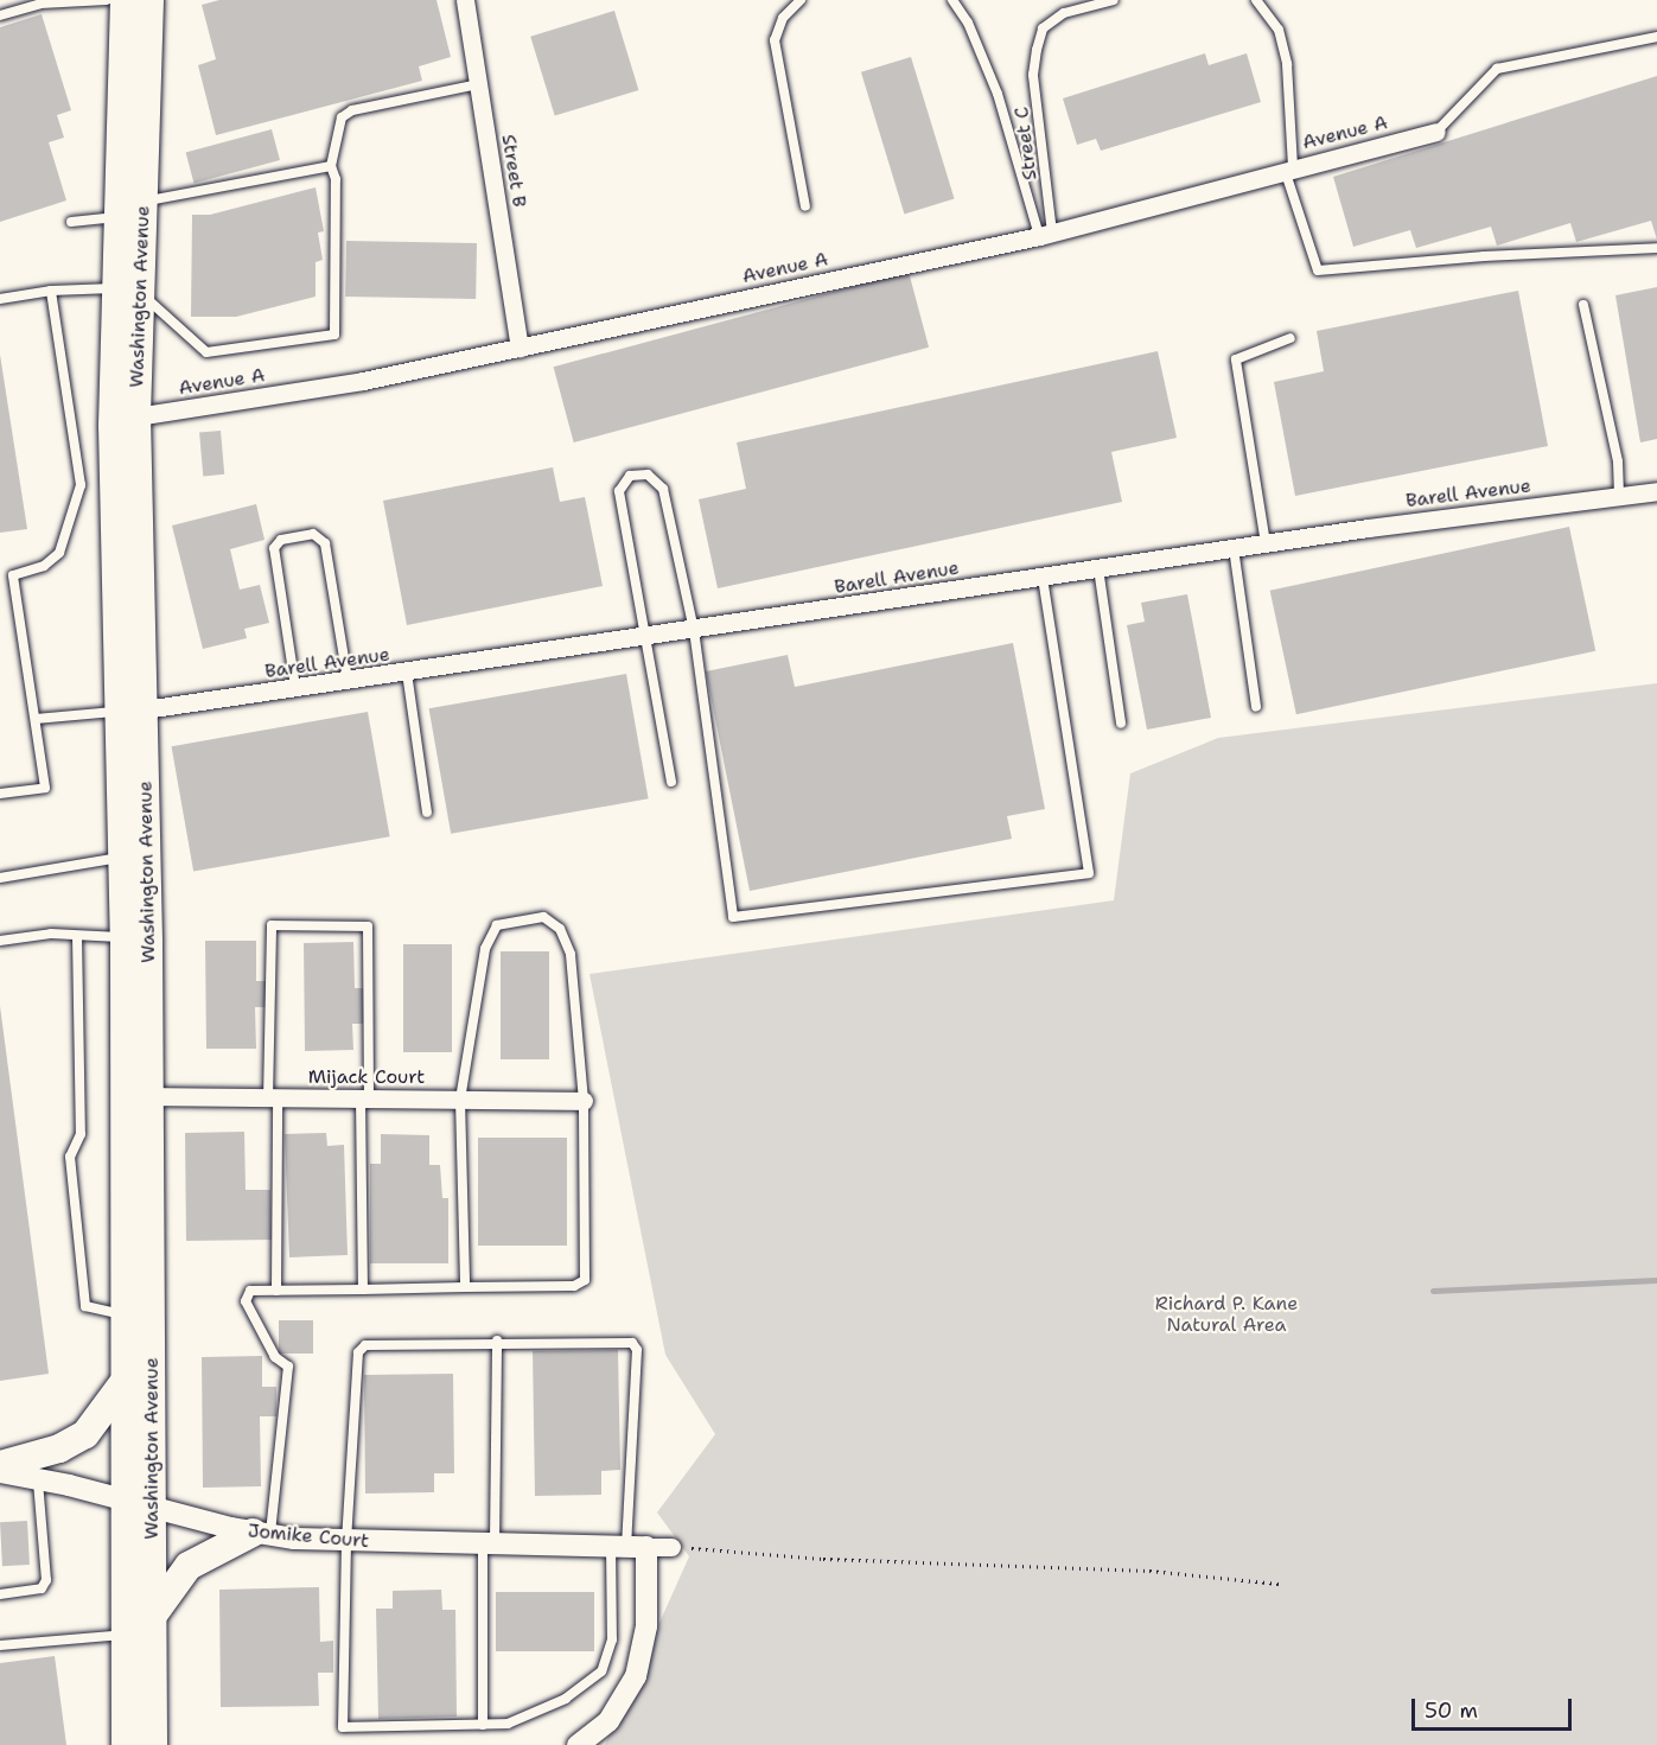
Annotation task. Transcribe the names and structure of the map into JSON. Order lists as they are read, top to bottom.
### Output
{
  "streets": {
    "main road": ["Washington Avenue"],
    "street": [
      "Avenue A",
      "Street B",
      "Barell Avenue",
      "Mijack Court",
      "Jomike Court"
    ],
    "lane": ["Street C"]
  },
  "crossings": [
    ["Avenue A", "Street C"],
    ["Avenue A", "Street B"],
    ["Avenue A", "Washington Avenue"],
    ["Washington Avenue", "Barell Avenue"],
    ["Washington Avenue", "Mijack Court"],
    ["Washington Avenue", "Jomike Court"]
  ],
  "parks": ["Richard P. Kane Natural Area"],
  "scale_bar": "50 m"
}
